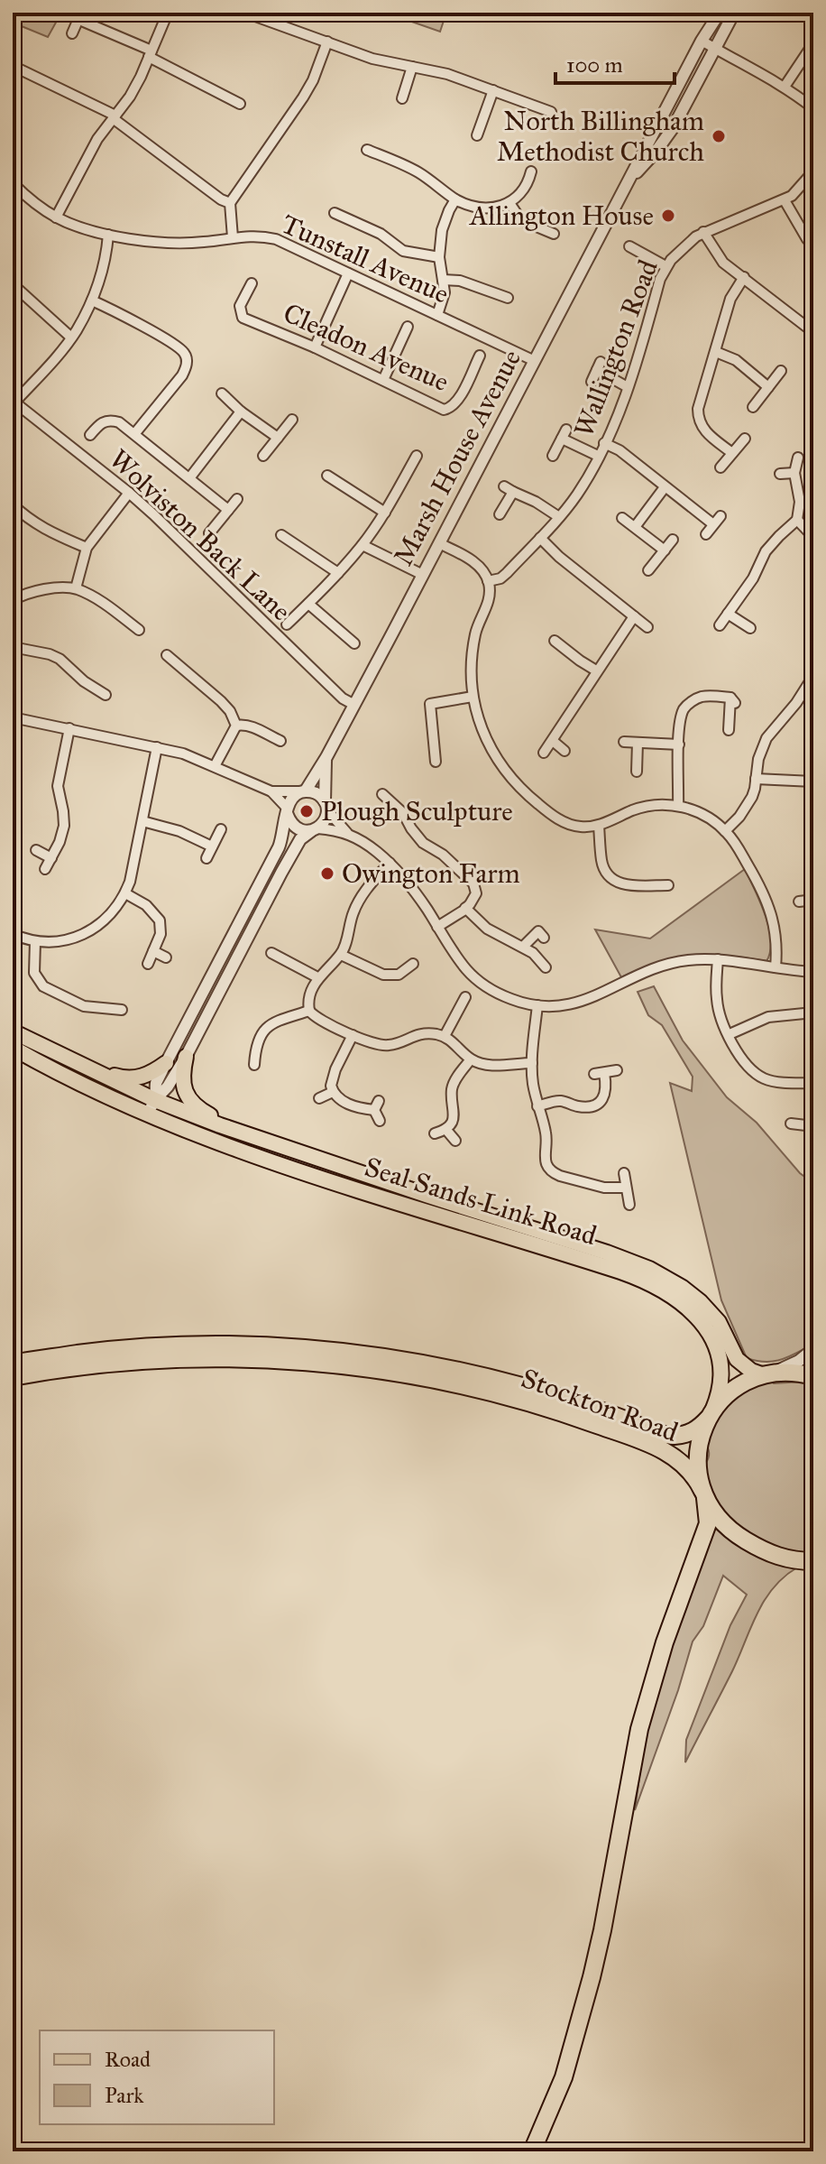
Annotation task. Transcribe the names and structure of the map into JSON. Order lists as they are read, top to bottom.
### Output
{
  "streets": {
    "highway": ["Stockton Road"],
    "main road": ["Seal Sands Link Road"],
    "street": [
      "Tunstall Avenue",
      "Cleadon Avenue",
      "Wallington Road",
      "Marsh House Avenue",
      "Wolviston Back Lane"
    ]
  },
  "crossings": [
    ["Tunstall Avenue", "Marsh House Avenue"],
    ["Marsh House Avenue", "Wolviston Back Lane"],
    ["Marsh House Avenue", "Seal Sands Link Road"],
    ["Seal Sands Link Road", "Stockton Road"]
  ],
  "places": [
    "North Billingham Methodist Church",
    "Allington House",
    "Plough Sculpture",
    "Owington Farm"
  ],
  "legend": ["Road", "Park"],
  "scale_bar": "100 m"
}
